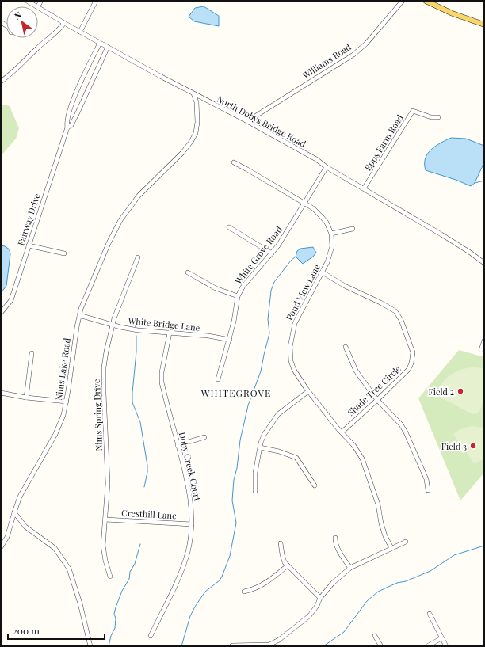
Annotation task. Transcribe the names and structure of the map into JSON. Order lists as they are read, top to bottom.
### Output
{
  "streets": {
    "street": [
      "Williams Road",
      "North Dobys Bridge Road",
      "Epps Farm Road",
      "Fairway Drive",
      "White Grove Road",
      "Pond View Lane",
      "White Bridge Lane",
      "Nims Lake Road",
      "Shade Tree Circle",
      "Nims Spring Drive",
      "Doby Creek Court",
      "Cresthill Lane"
    ]
  },
  "crossings": [
    ["Williams Road", "North Dobys Bridge Road"],
    ["North Dobys Bridge Road", "Epps Farm Road"],
    ["North Dobys Bridge Road", "Fairway Drive"],
    ["North Dobys Bridge Road", "White Grove Road"],
    ["North Dobys Bridge Road", "Nims Lake Road"],
    ["White Grove Road", "Pond View Lane"],
    ["White Grove Road", "White Bridge Lane"],
    ["Pond View Lane", "Shade Tree Circle"],
    ["White Bridge Lane", "Nims Lake Road"],
    ["White Bridge Lane", "Nims Spring Drive"],
    ["White Bridge Lane", "Doby Creek Court"],
    ["Nims Spring Drive", "Cresthill Lane"],
    ["Doby Creek Court", "Cresthill Lane"]
  ],
  "districts": ["WHITEGROVE"],
  "places": ["Field 2", "Field 3"],
  "scale_bar": "200 m",
  "north": "top left"
}
